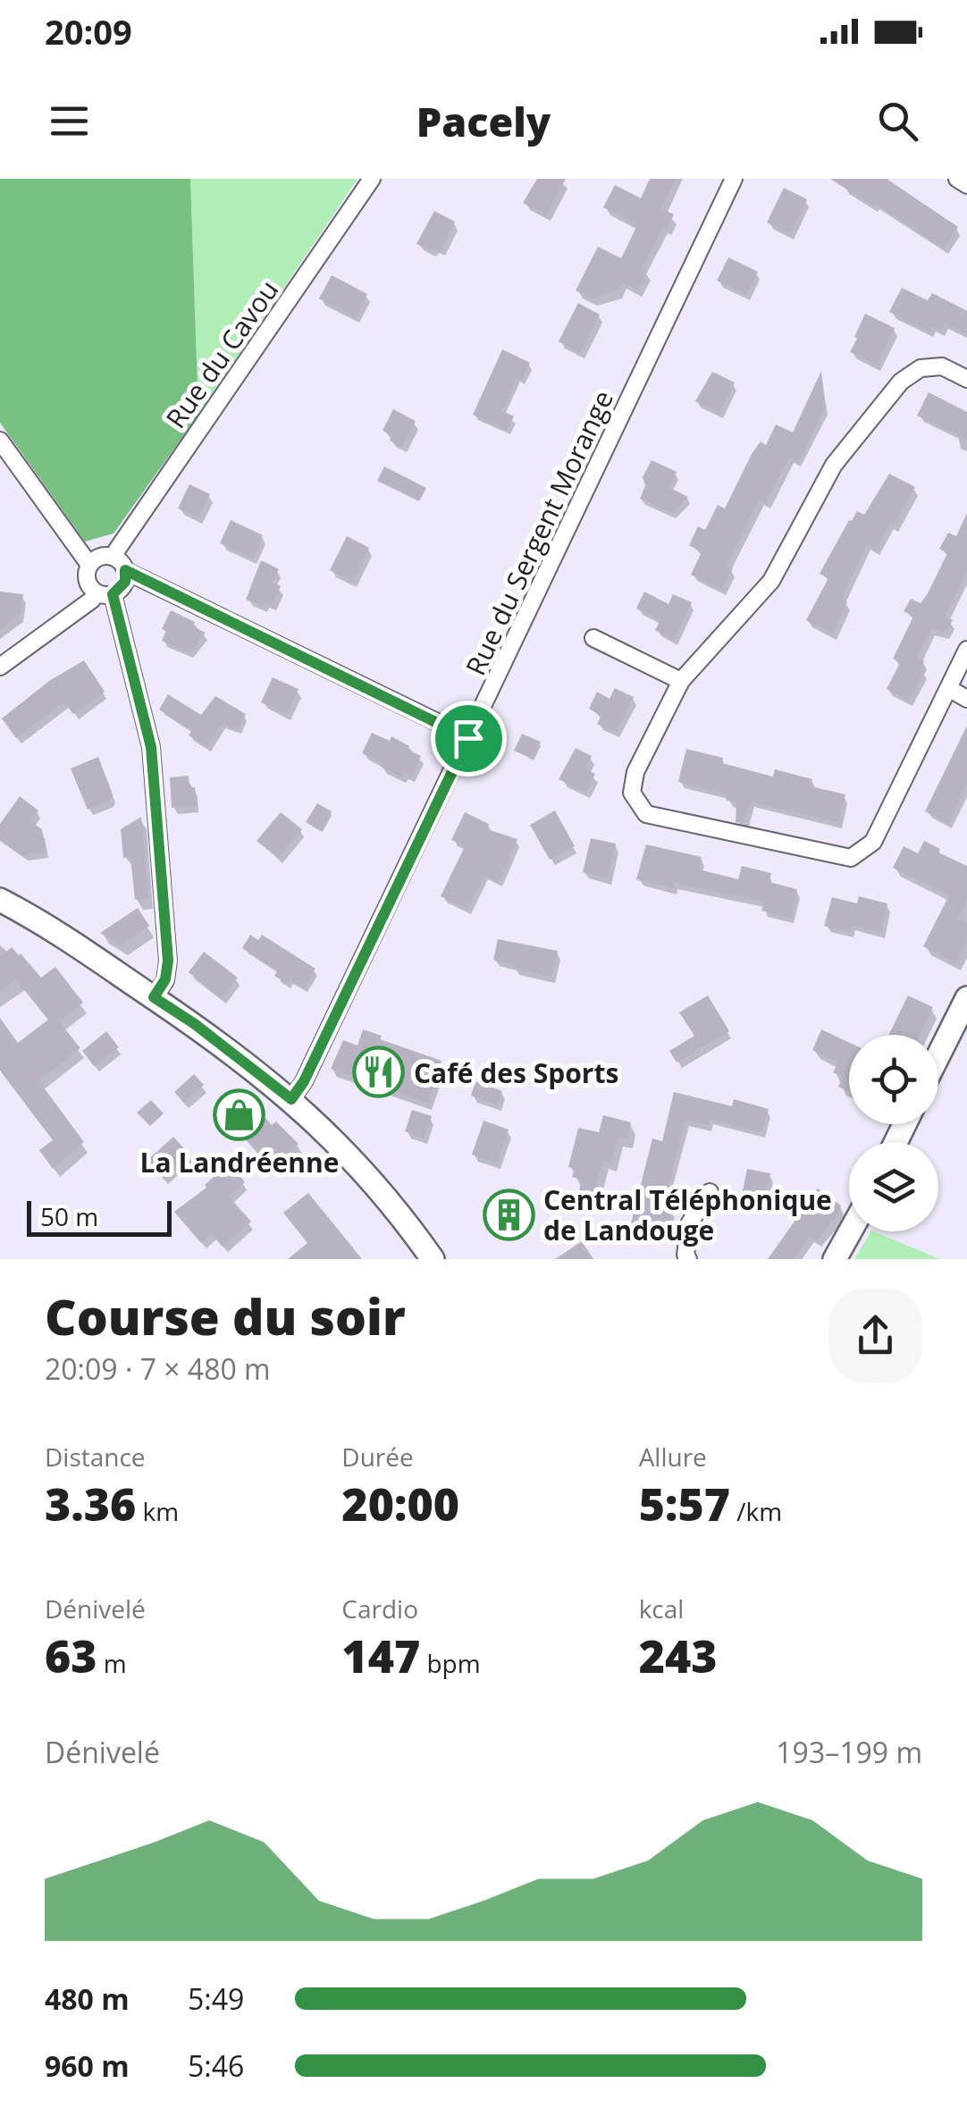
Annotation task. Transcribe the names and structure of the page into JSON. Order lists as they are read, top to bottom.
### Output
{
  "streets": {
    "street": ["Rue du Cavou", "Rue du Sergent Morange"]
  },
  "places": {
    "restaurant": ["Café des Sports"],
    "shop": ["La Landréenne"],
    "building": ["Central Téléphonique de Landouge"]
  },
  "scale_bar": "50 m",
  "page": {
    "status": "20:09",
    "header": "Pacely",
    "scale": "50 m",
    "heading": ["Course du soir", "20:09 · 7 × 480 m"],
    "stats": [
      ["Distance", "3.36 km"],
      ["Durée", "20:00"],
      ["Allure", "5:57 /km"],
      ["Dénivelé", "63 m"],
      ["Cardio", "147 bpm"],
      ["kcal", "243"]
    ],
    "chart": ["Dénivelé", "193–199 m"],
    "list": [
      {
        "name": "480 m",
        "note": "5:49"
      },
      {
        "name": "960 m",
        "note": "5:46"
      }
    ]
  }
}
